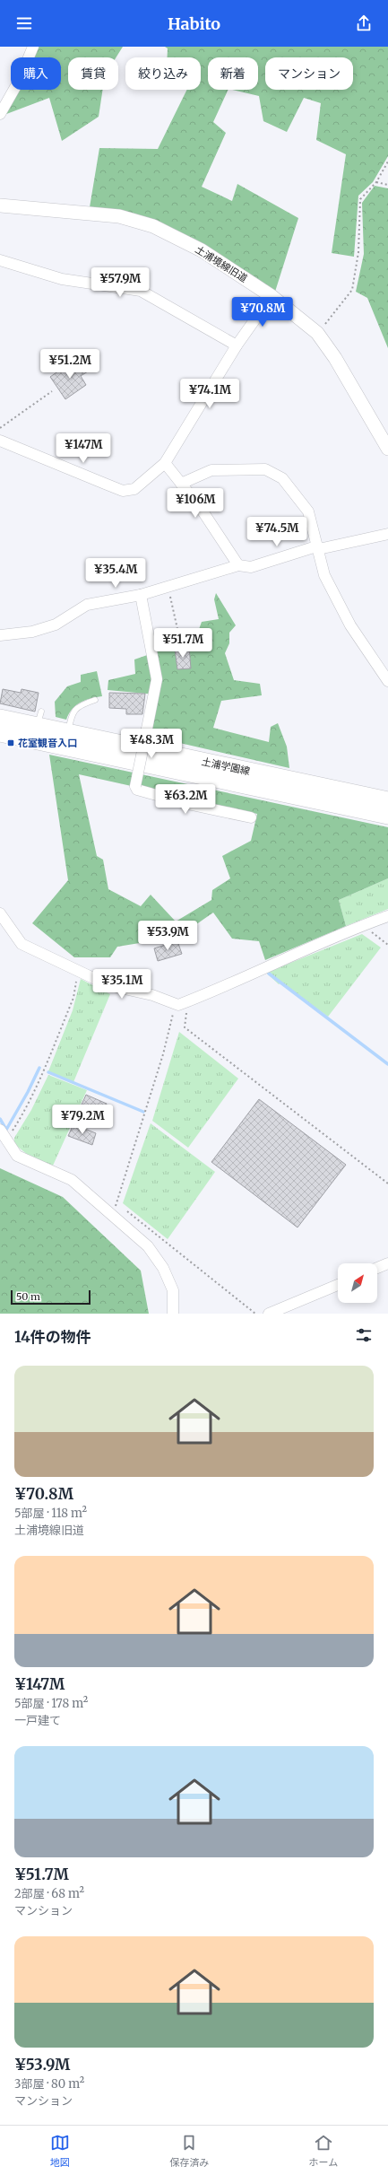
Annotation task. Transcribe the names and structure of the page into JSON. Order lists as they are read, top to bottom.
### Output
{
  "streets": {
    "main road": ["土浦学園線"],
    "street": ["土浦境線旧道"]
  },
  "places": {
    "transit": ["花室観音入口"]
  },
  "scale_bar": "50 m",
  "north": "top right",
  "page": {
    "header": "Habito",
    "chip": [
      "購入",
      "賃貸",
      "絞り込み",
      "新着",
      "マンション"
    ],
    "price": [
      "¥57.9M",
      "¥70.8M",
      "¥51.2M",
      "¥74.1M",
      "¥147M",
      "¥106M",
      "¥74.5M",
      "¥35.4M",
      "¥51.7M",
      "¥48.3M",
      "¥63.2M",
      "¥53.9M",
      "¥35.1M",
      "¥79.2M"
    ],
    "scale": "50 m",
    "heading": "14件の物件",
    "list": [
      {
        "name": "¥70.8M",
        "note": "5部屋 · 118 m² · 土浦境線旧道"
      },
      {
        "name": "¥147M",
        "note": "5部屋 · 178 m² · 一戸建て"
      },
      {
        "name": "¥51.7M",
        "note": "2部屋 · 68 m² · マンション"
      },
      {
        "name": "¥53.9M",
        "note": "3部屋 · 80 m² · マンション"
      }
    ],
    "tabs": ["地図", "保存済み", "ホーム"]
  }
}
